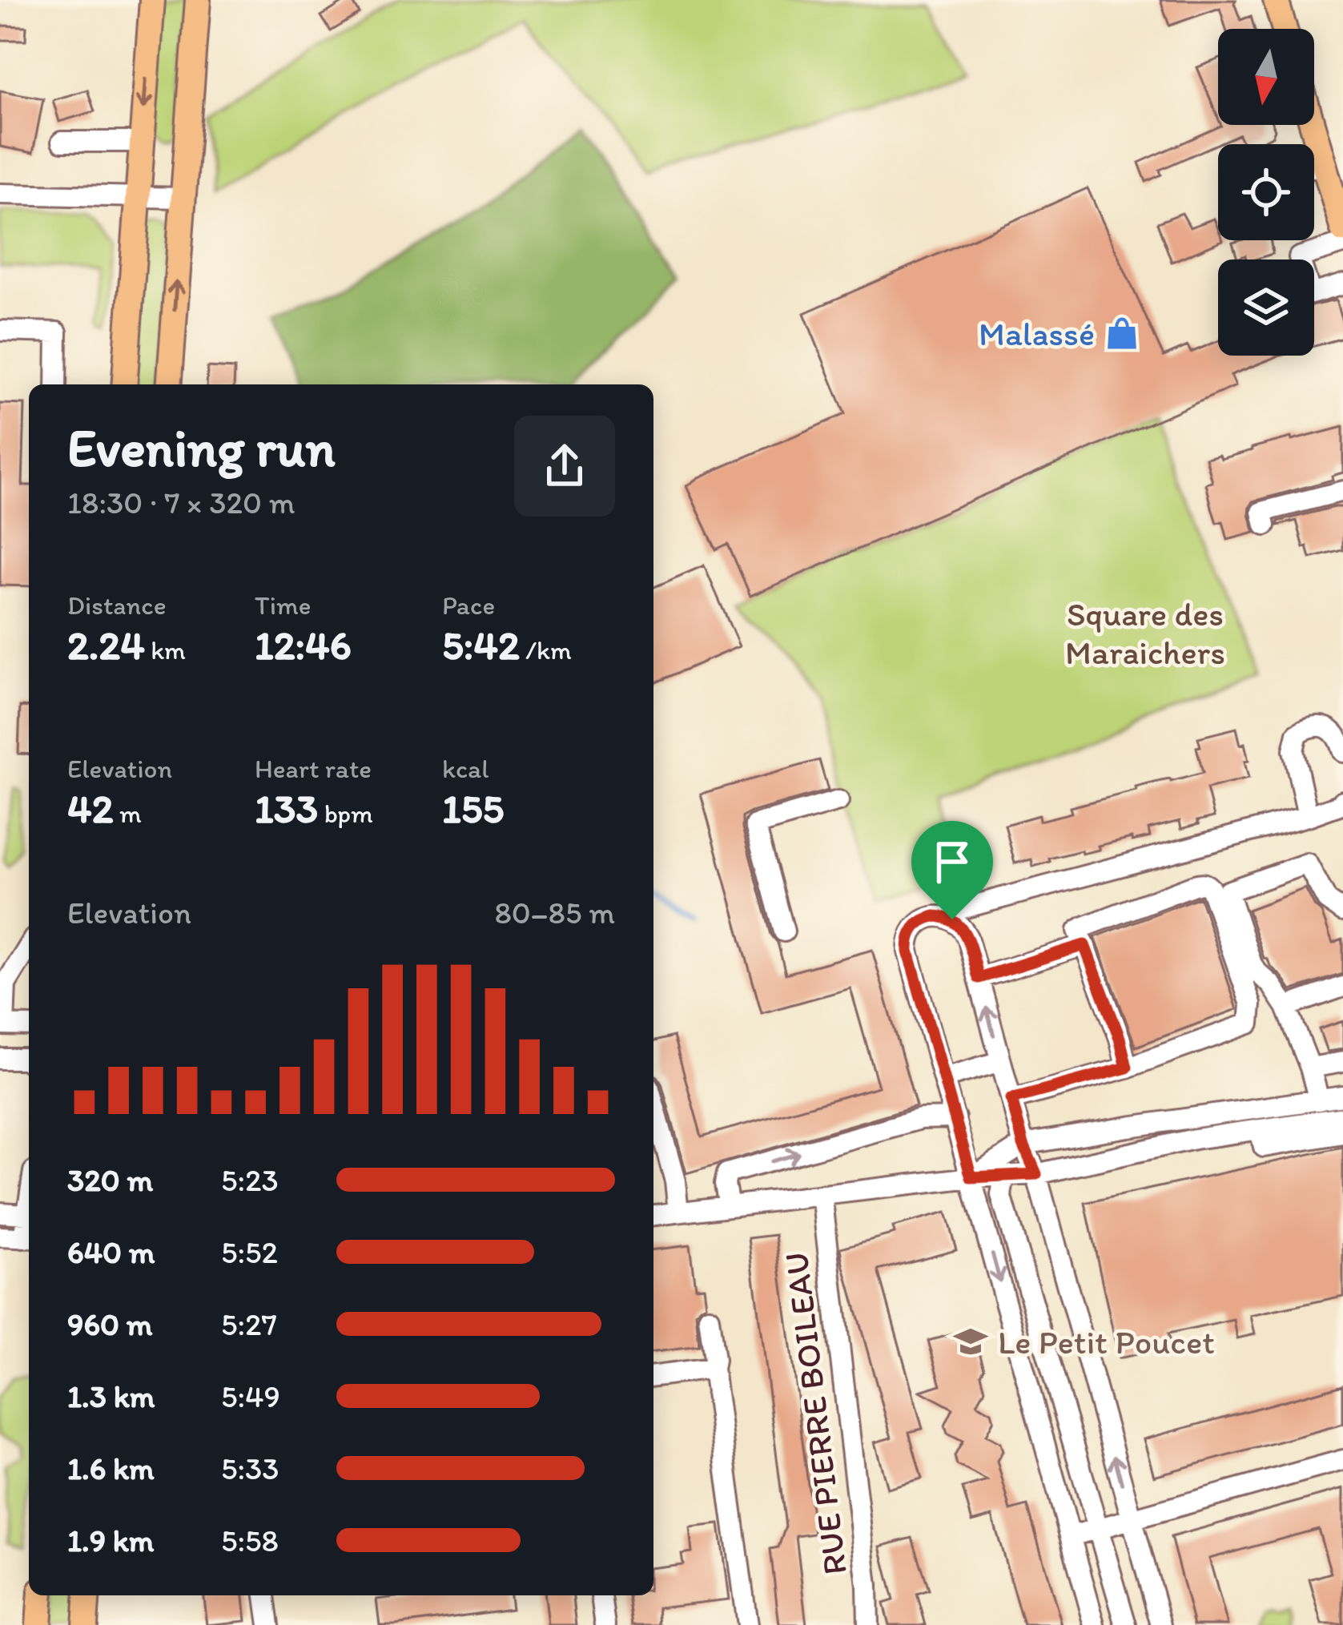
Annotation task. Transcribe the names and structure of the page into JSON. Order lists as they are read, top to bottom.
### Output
{
  "streets": {
    "street": ["RUE PIERRE BOILEAU"]
  },
  "parks": ["Square des Maraichers"],
  "places": {
    "shop": ["Malassé"],
    "school or university": ["Le Petit Poucet"]
  },
  "north": "bottom",
  "page": {
    "heading": ["Evening run", "18:30 · 7 × 320 m"],
    "stats": [
      ["Distance", "2.24 km"],
      ["Time", "12:46"],
      ["Pace", "5:42 /km"],
      ["Elevation", "42 m"],
      ["Heart rate", "133 bpm"],
      ["kcal", "155"]
    ],
    "chart": ["Elevation", "80–85 m"],
    "list": [
      {
        "name": "320 m",
        "note": "5:23"
      },
      {
        "name": "640 m",
        "note": "5:52"
      },
      {
        "name": "960 m",
        "note": "5:27"
      },
      {
        "name": "1.3 km",
        "note": "5:49"
      },
      {
        "name": "1.6 km",
        "note": "5:33"
      },
      {
        "name": "1.9 km",
        "note": "5:58"
      }
    ]
  }
}
